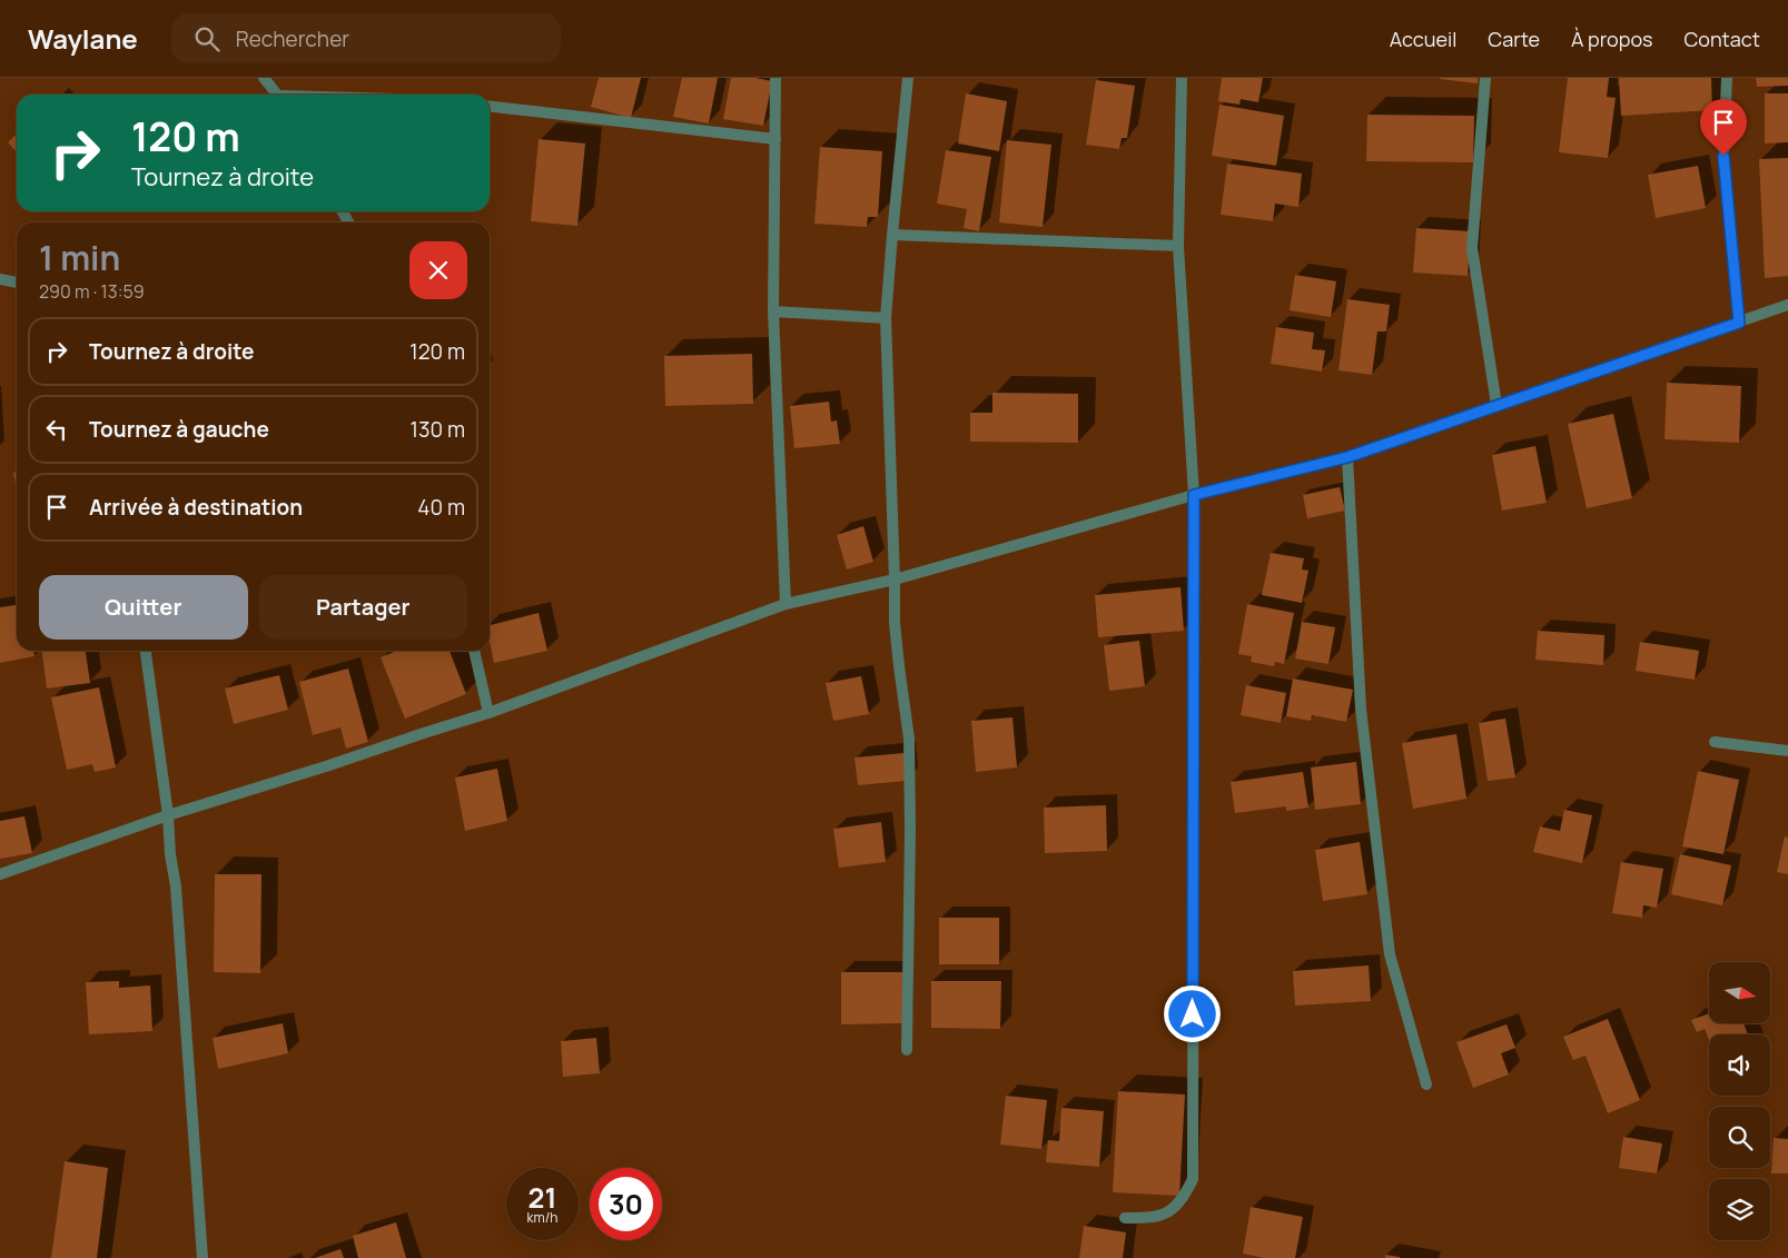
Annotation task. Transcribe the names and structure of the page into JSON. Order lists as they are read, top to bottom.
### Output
{
  "north": "right",
  "page": {
    "header": "Waylane",
    "search": "Rechercher",
    "nav": [
      "Accueil",
      "Carte",
      "À propos",
      "Contact"
    ],
    "turn": ["120 m", "Tournez à droite"],
    "heading": ["1 min", "290 m · 13:59"],
    "list": [
      {
        "name": "Tournez à droite",
        "value": "120 m"
      },
      {
        "name": "Tournez à gauche",
        "value": "130 m"
      },
      {
        "name": "Arrivée à destination",
        "value": "40 m"
      }
    ],
    "buttons": ["Quitter", "Partager"],
    "speed": "21 km/h",
    "limit": "30"
  }
}
